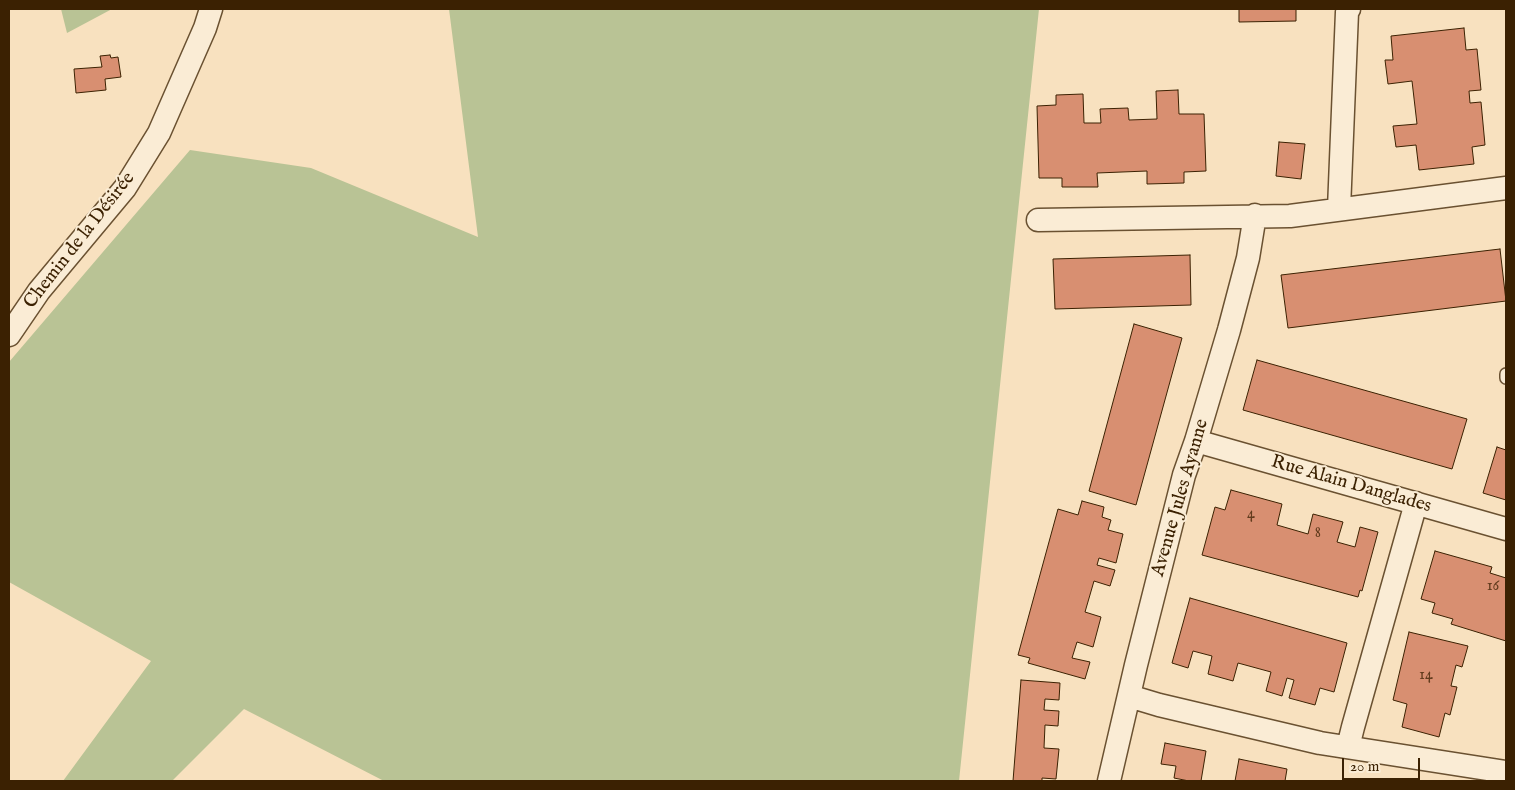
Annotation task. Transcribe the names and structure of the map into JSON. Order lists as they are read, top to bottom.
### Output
{
  "streets": {
    "street": ["Chemin de la Désirée", "Rue Alain Danglades", "Avenue Jules Ayanne"]
  },
  "crossings": [
    ["Rue Alain Danglades", "Avenue Jules Ayanne"]
  ],
  "house_numbers": [
    "4",
    "8",
    "16",
    "14"
  ],
  "scale_bar": "20 m"
}
